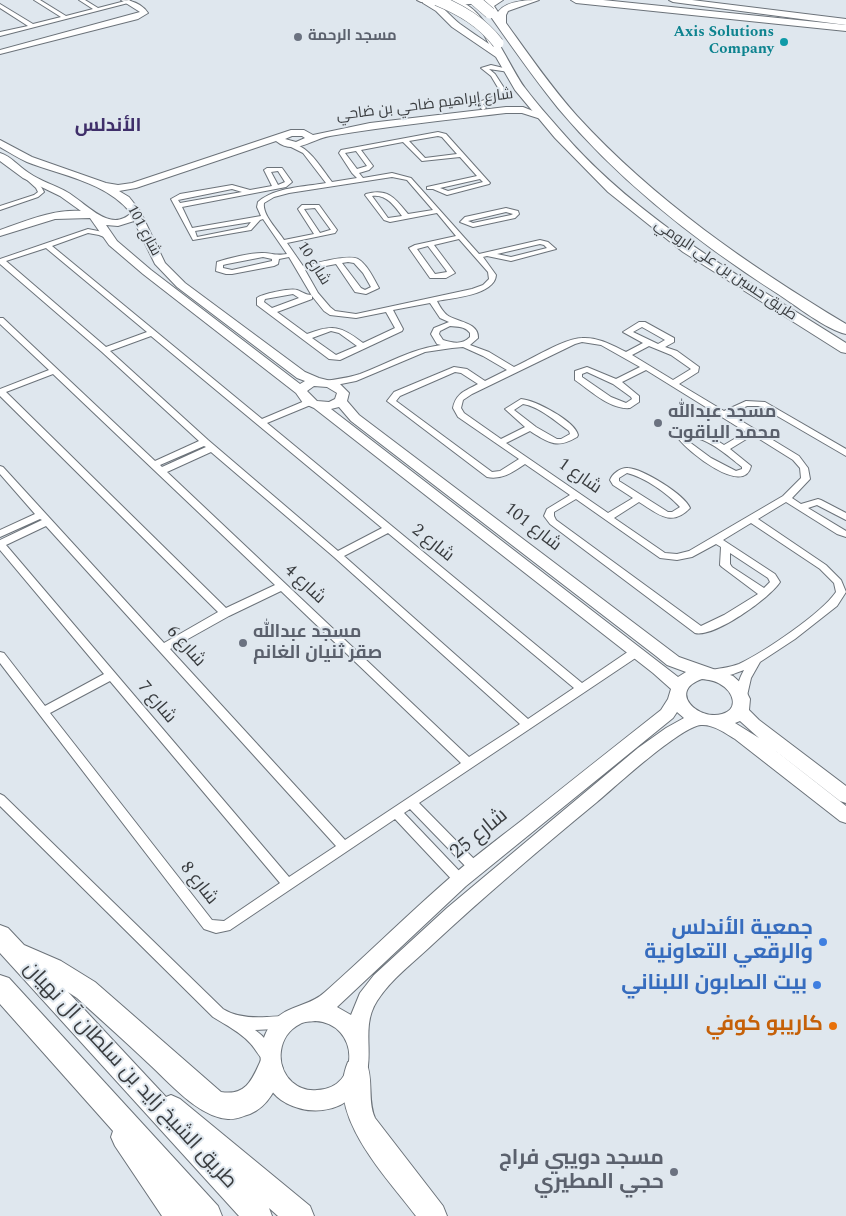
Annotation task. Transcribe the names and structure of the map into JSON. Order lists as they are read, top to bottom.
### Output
{
  "streets": {
    "highway": ["طريق حسين بن علي الرومي", "طريق الشيخ زايد بن سلطان آل نهيان"],
    "street": [
      "شارع إبراهيم ضاحي بن ضاحي",
      "شارع 101",
      "شارع 10",
      "شارع 1",
      "شارع 2",
      "شارع 4",
      "شارع 6",
      "شارع 7",
      "شارع 25",
      "شارع 8"
    ]
  },
  "crossings": [
    ["شارع إبراهيم ضاحي بن ضاحي", "طريق حسين بن علي الرومي"],
    ["شارع 101", "شارع 25"],
    ["شارع 101", "شارع 8"],
    ["شارع 2", "شارع 8"],
    ["شارع 4", "شارع 8"],
    ["شارع 6", "شارع 7"],
    ["شارع 6", "شارع 8"],
    ["شارع 7", "شارع 8"]
  ],
  "districts": ["الأندلس"],
  "places": [
    "مسجد الرحمة",
    "Axis Solutions Company",
    "مسجد عبدالله محمد الياقوت",
    "مسجد عبدالله صقر ثنيان الغانم",
    "جمعية الأندلس والرقعي التعاونية",
    "بيت الصابون اللبناني",
    "كاريبو كوفي",
    "مسجد دويبي فراج حجي المطيري"
  ]
}
